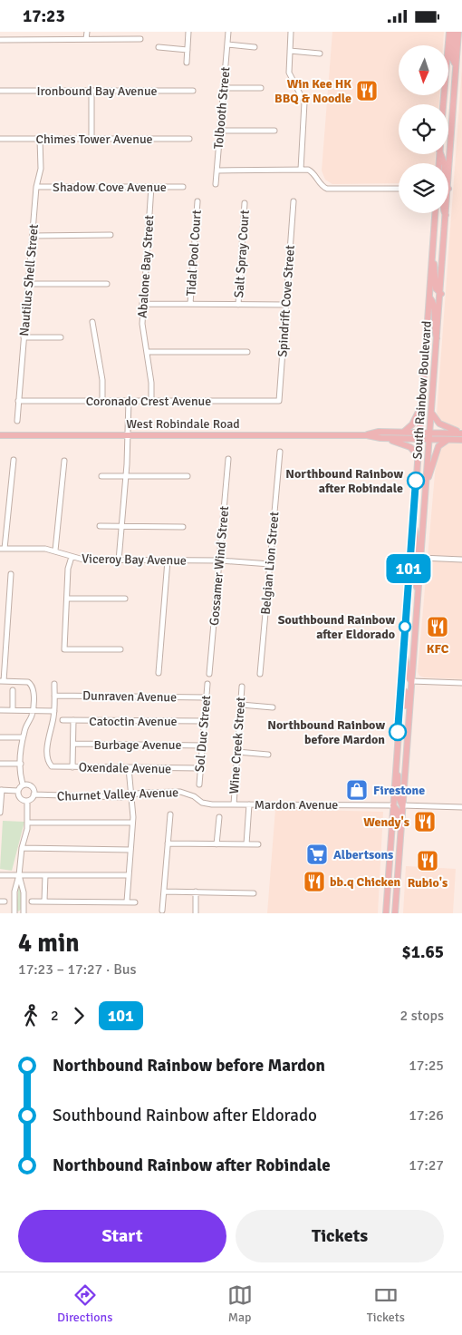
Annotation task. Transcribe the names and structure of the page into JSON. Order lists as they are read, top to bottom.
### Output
{
  "streets": {
    "main road": ["South Rainbow Boulevard", "West Robindale Road"],
    "street": [
      "Ironbound Bay Avenue",
      "Tolbooth Street",
      "Chimes Tower Avenue",
      "Shadow Cove Avenue",
      "Tidal Pool Court",
      "Salt Spray Court",
      "Abalone Bay Street",
      "Nautilus Shell Street",
      "Spindrift Cove Street",
      "Coronado Crest Avenue",
      "Viceroy Bay Avenue",
      "Belgian Lion Street",
      "Gossamer Wind Street",
      "Dunraven Avenue",
      "Catoctin Avenue",
      "Sol Duc Street",
      "Burbage Avenue",
      "Wine Creek Street",
      "Oxendale Avenue",
      "Churnet Valley Avenue",
      "Mardon Avenue"
    ]
  },
  "crossings": [
    ["Chimes Tower Avenue", "Nautilus Shell Street"],
    ["Shadow Cove Avenue", "Abalone Bay Street"],
    ["Shadow Cove Avenue", "Nautilus Shell Street"],
    ["Abalone Bay Street", "Coronado Crest Avenue"],
    ["Nautilus Shell Street", "Coronado Crest Avenue"],
    ["Spindrift Cove Street", "Coronado Crest Avenue"],
    ["South Rainbow Boulevard", "West Robindale Road"],
    ["South Rainbow Boulevard", "Mardon Avenue"],
    ["Viceroy Bay Avenue", "Belgian Lion Street"],
    ["Viceroy Bay Avenue", "Gossamer Wind Street"],
    ["Dunraven Avenue", "Sol Duc Street"],
    ["Catoctin Avenue", "Sol Duc Street"],
    ["Sol Duc Street", "Burbage Avenue"],
    ["Sol Duc Street", "Oxendale Avenue"],
    ["Wine Creek Street", "Mardon Avenue"],
    ["Churnet Valley Avenue", "Mardon Avenue"]
  ],
  "places": {
    "restaurant": [
      "Win Kee HK BBQ & Noodle",
      "KFC",
      "Wendy's",
      "Rubio's",
      "bb.q Chicken"
    ],
    "other": ["Northbound Rainbow after Robindale", "Southbound Rainbow after Eldorado", "Northbound Rainbow before Mardon"],
    "shop": ["Firestone"],
    "supermarket": ["Albertsons"]
  },
  "lines": ["bus line 101"],
  "north": "bottom",
  "page": {
    "status": "17:23",
    "on_map": "101",
    "heading": ["4 min", "17:23 – 17:27 · Bus", "$1.65"],
    "legs": ["2", "101", "2 stops"],
    "list": [
      {
        "name": "Northbound Rainbow before Mardon",
        "value": "17:25"
      },
      {
        "name": "Southbound Rainbow after Eldorado",
        "value": "17:26"
      },
      {
        "name": "Northbound Rainbow after Robindale",
        "value": "17:27"
      }
    ],
    "buttons": ["Start", "Tickets"],
    "tabs": ["Directions", "Map", "Tickets"]
  }
}
